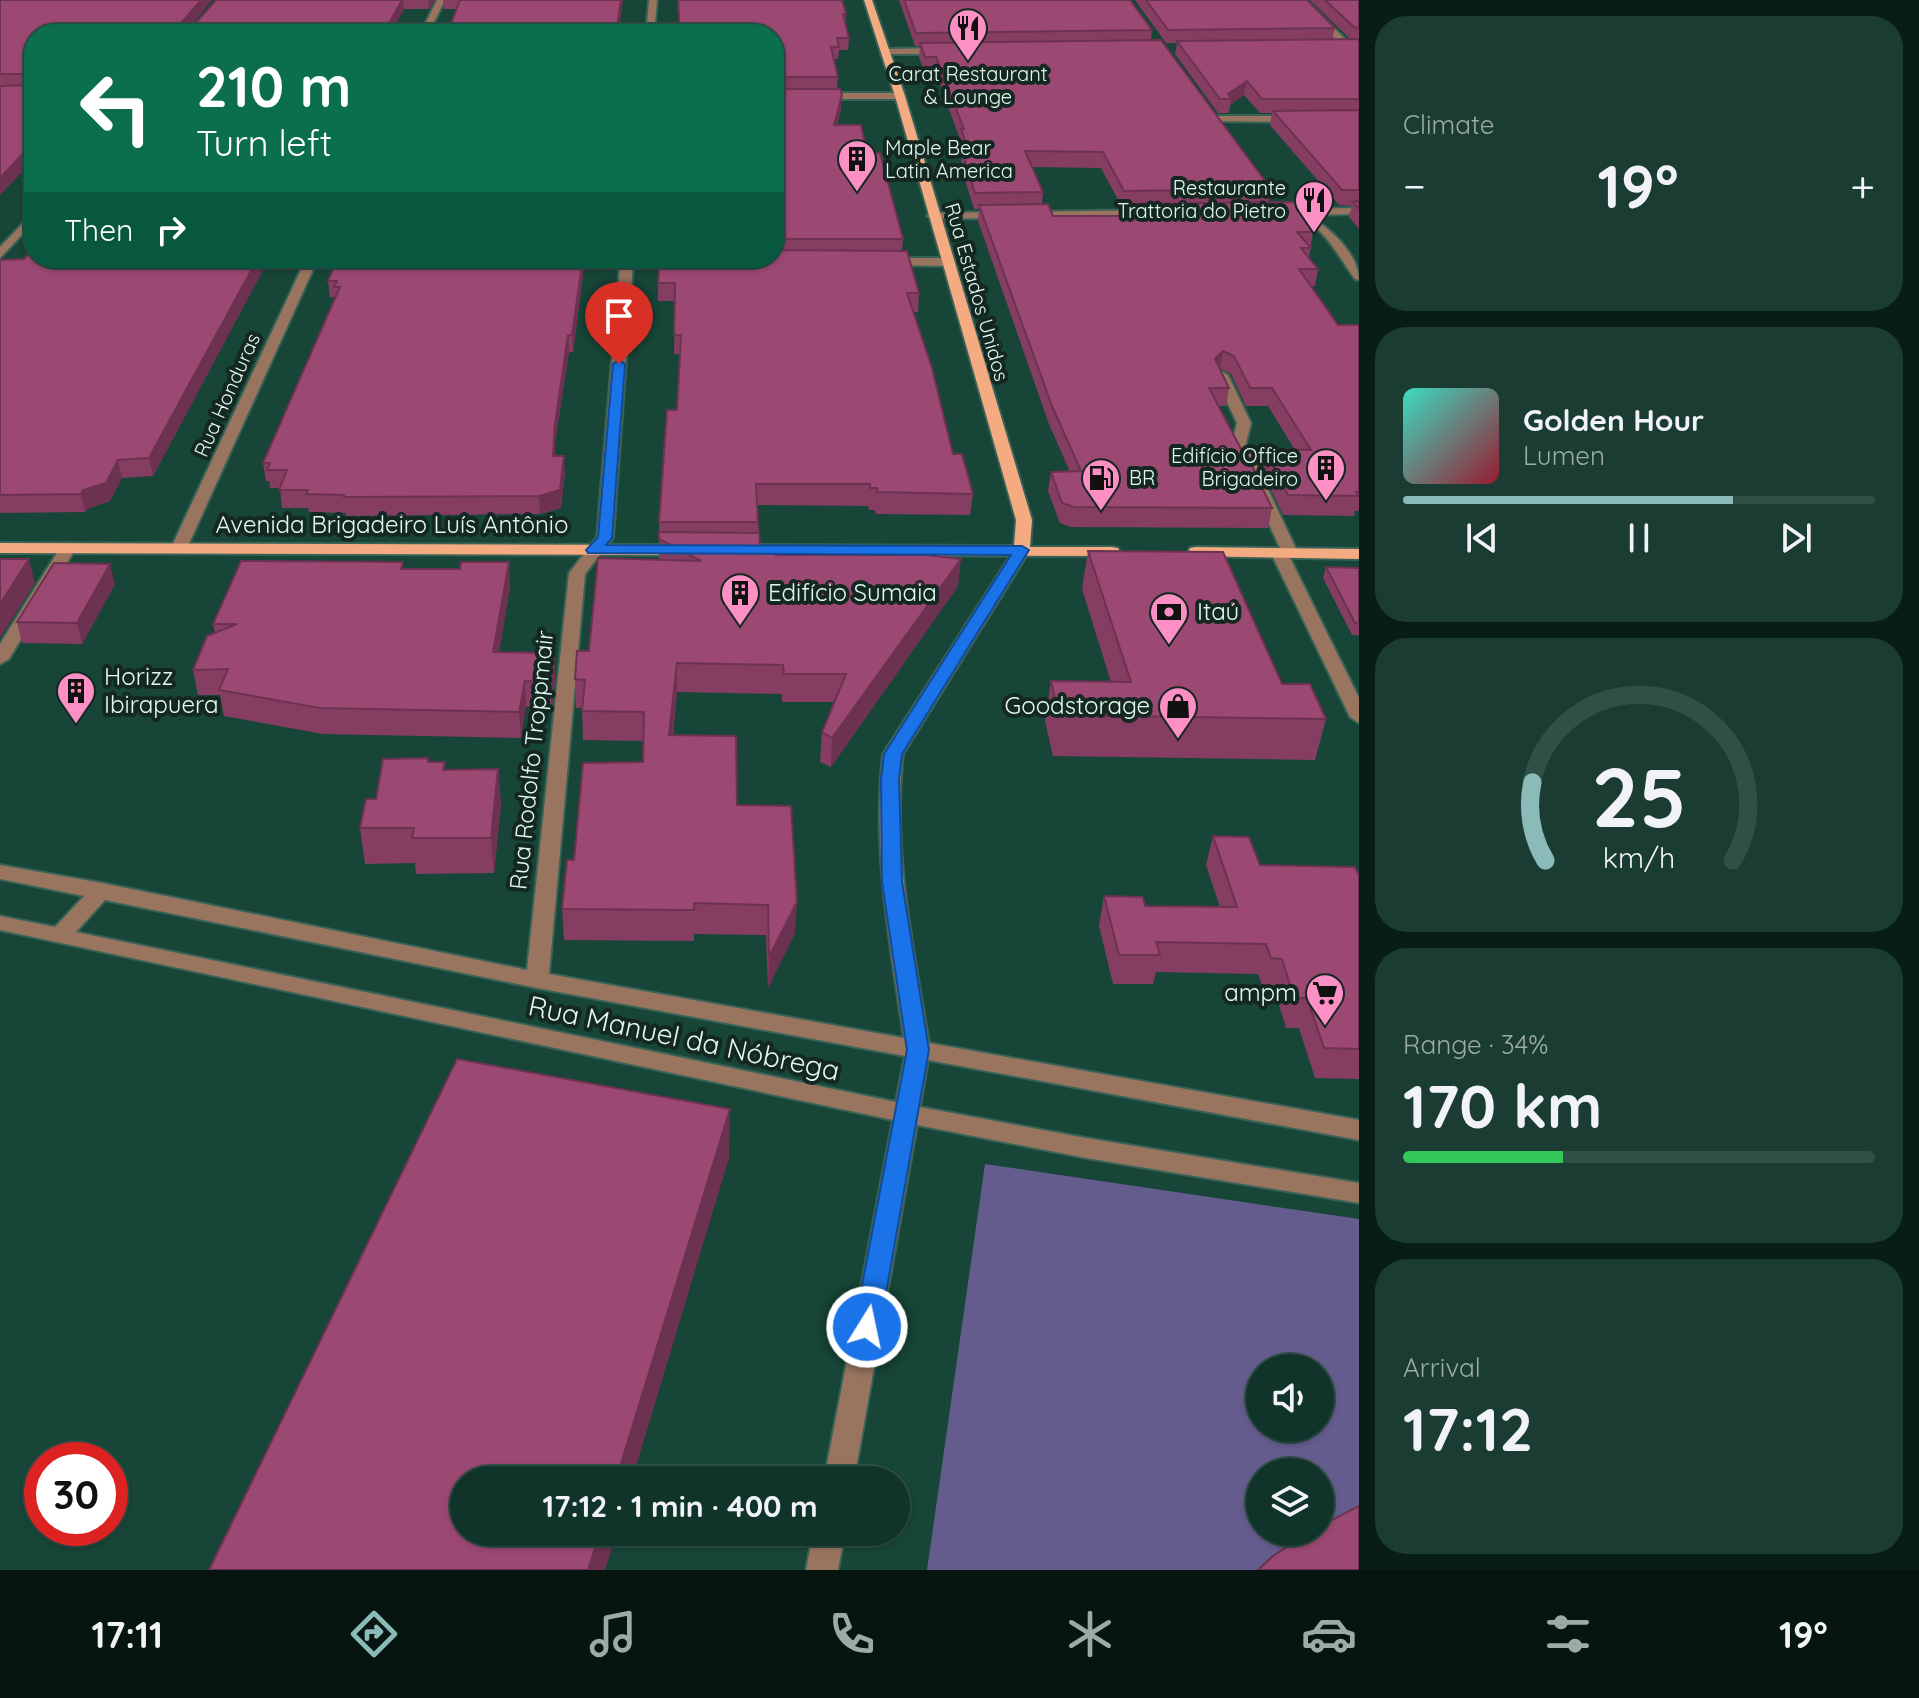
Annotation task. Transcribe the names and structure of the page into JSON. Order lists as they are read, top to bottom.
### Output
{
  "streets": {
    "main road": ["Rua Estados Unidos", "Avenida Brigadeiro Luís Antônio"],
    "street": ["Rua Honduras", "Rua Rodolfo Troppmair", "Rua Manuel da Nóbrega"]
  },
  "crossings": [
    ["Rua Honduras", "Avenida Brigadeiro Luís Antônio"],
    ["Avenida Brigadeiro Luís Antônio", "Rua Rodolfo Troppmair"],
    ["Rua Rodolfo Troppmair", "Rua Manuel da Nóbrega"]
  ],
  "places": {
    "restaurant": ["Carat Restaurant & Lounge", "Restaurante Trattoria do Pietro"],
    "building": [
      "Maple Bear Latin America",
      "Edifício Office Brigadeiro",
      "Edifício Sumaia",
      "Horizz Ibirapuera"
    ],
    "fuel station": ["BR"],
    "bank": ["Itaú"],
    "shop": ["Goodstorage"],
    "supermarket": ["ampm"]
  },
  "page": {
    "tile": [
      "Climate",
      ["Range · 34%", "170 km"],
      ["Arrival", "17:12"]
    ],
    "turn": ["210 m", "Turn left"],
    "heat": ["−", "19°", "+"],
    "then": "Then",
    "song": ["Golden Hour", "Lumen"],
    "limit": "30",
    "trip": "17:12 · 1 min · 400 m",
    "tabs": ["17:11", "19°"],
    "gauge": ["25", "km/h"]
  }
}
